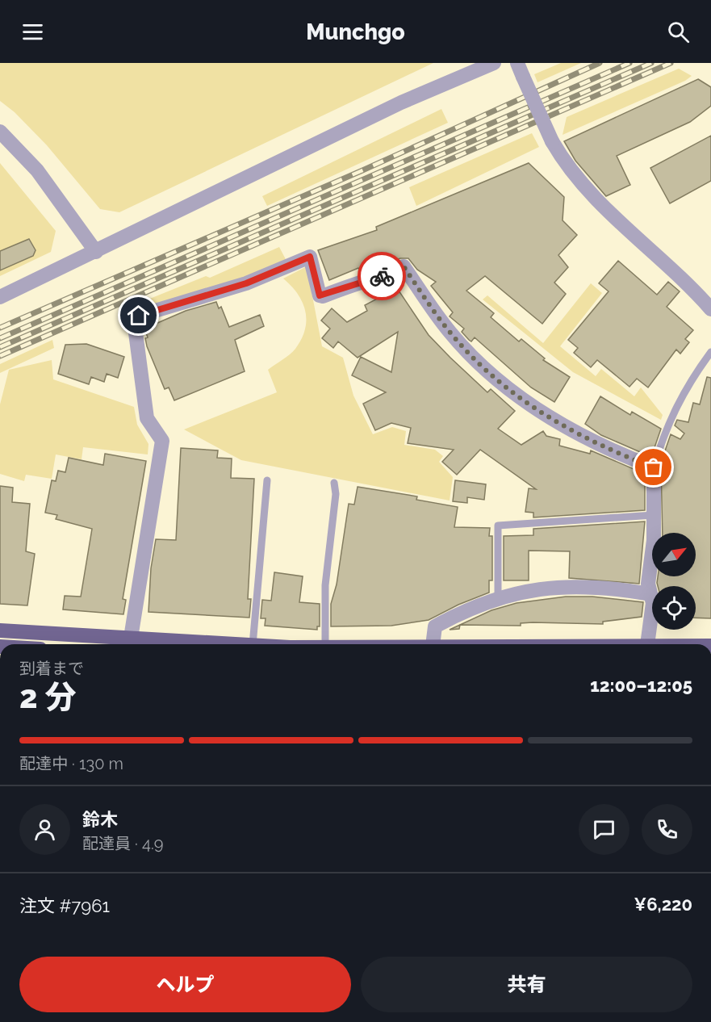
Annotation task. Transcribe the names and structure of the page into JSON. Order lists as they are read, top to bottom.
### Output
{
  "north": "top right",
  "page": {
    "header": "Munchgo",
    "heading": ["2 分", "到着まで", "12:00–12:05"],
    "panel": [
      "鈴木",
      "配達員 · 4.9",
      "注文 #7961",
      "¥6,220"
    ],
    "bar": "配達中 · 130 m",
    "buttons": ["ヘルプ", "共有"]
  }
}
